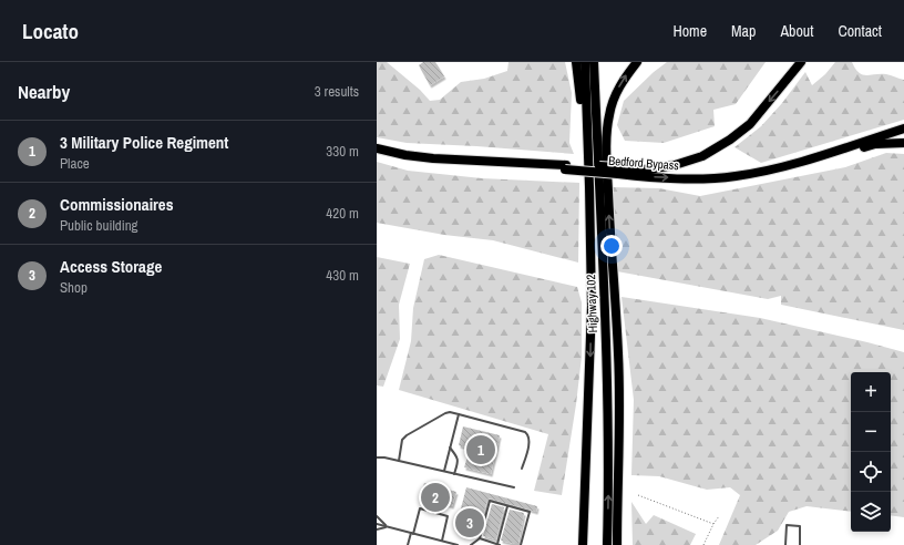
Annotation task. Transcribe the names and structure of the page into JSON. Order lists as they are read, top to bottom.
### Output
{
  "streets": {
    "highway": ["Bedford Bypass", "Highway 102"]
  },
  "page": {
    "header": "Locato",
    "nav": [
      "Home",
      "Map",
      "About",
      "Contact"
    ],
    "heading": ["Nearby", "3 results"],
    "list": [
      {
        "mark": "1",
        "name": "3 Military Police Regiment",
        "note": "Place",
        "value": "330 m"
      },
      {
        "mark": "2",
        "name": "Commissionaires",
        "note": "Public building",
        "value": "420 m"
      },
      {
        "mark": "3",
        "name": "Access Storage",
        "note": "Shop",
        "value": "430 m"
      }
    ],
    "map_buttons": ["+", "−"],
    "pins": ["1", "2", "3"]
  }
}
